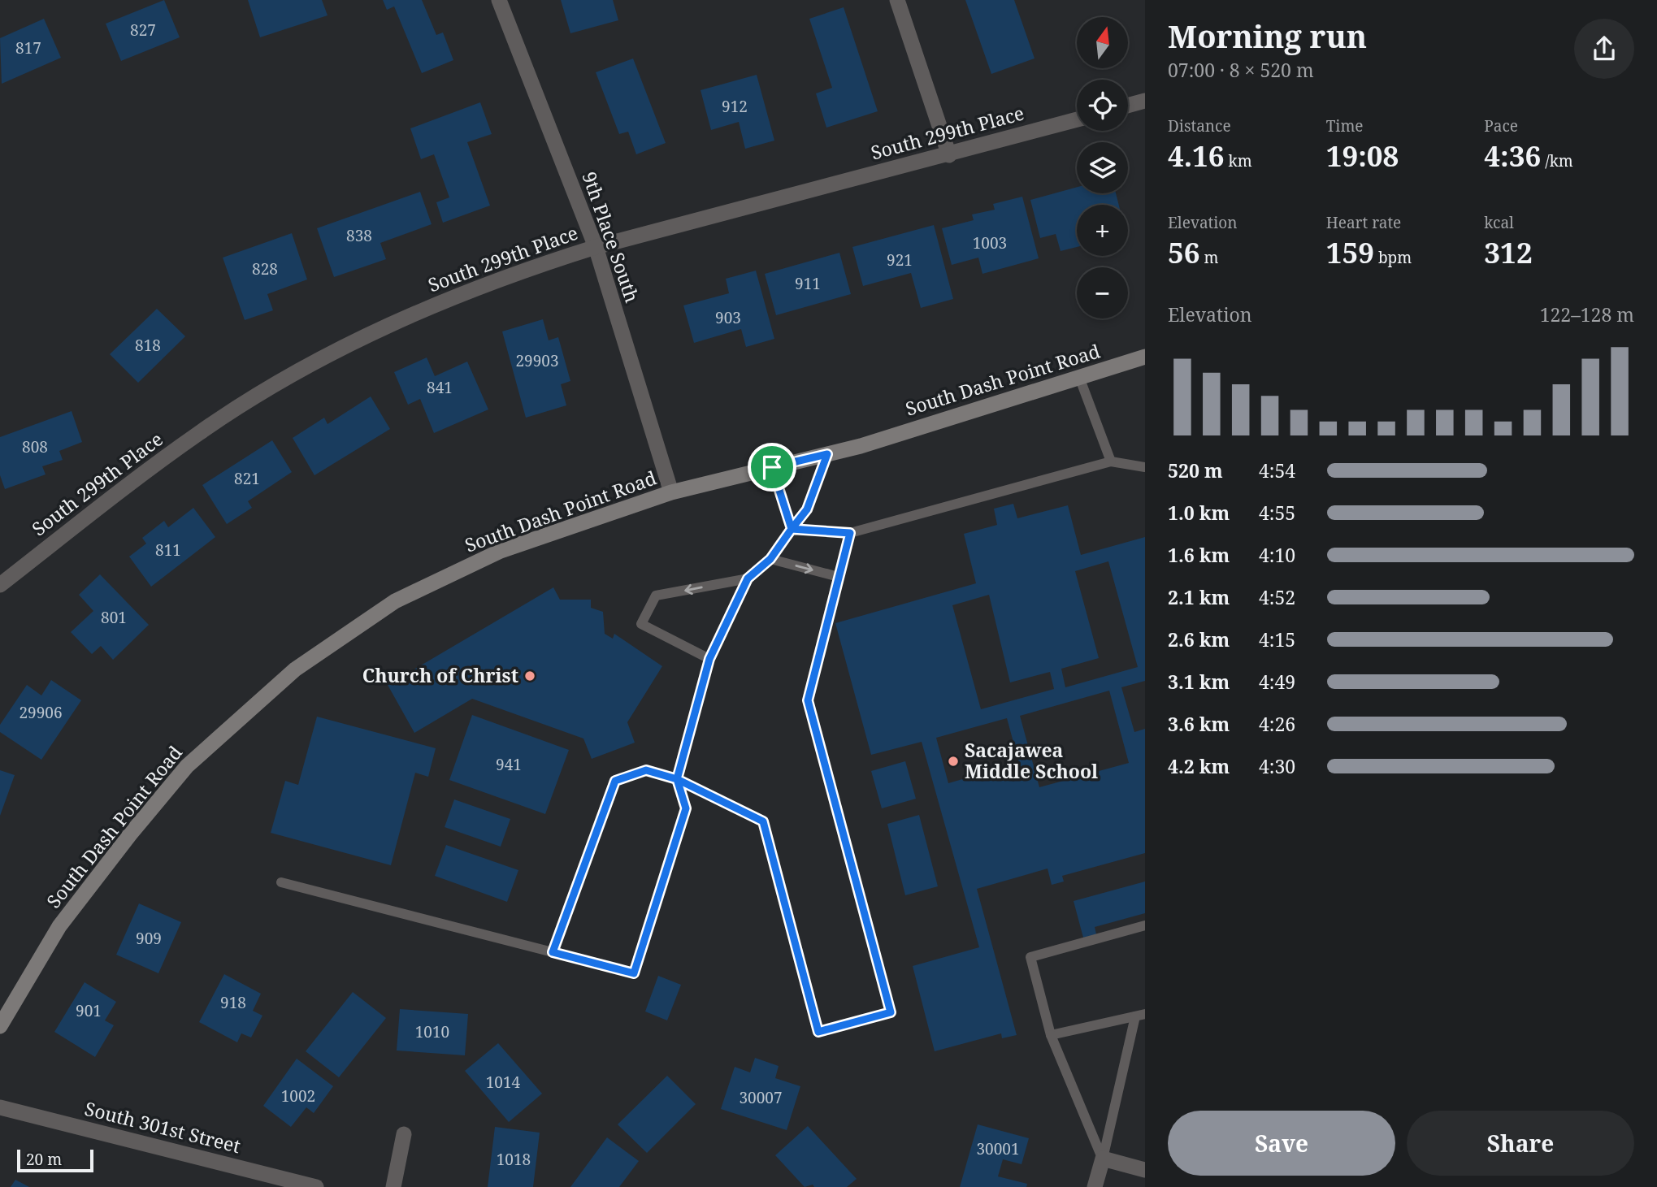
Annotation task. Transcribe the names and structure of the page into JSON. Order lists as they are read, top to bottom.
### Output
{
  "streets": {
    "main road": ["South Dash Point Road"],
    "street": ["South 299th Place", "9th Place South", "South 301st Street"]
  },
  "crossings": [
    ["South 299th Place", "9th Place South"],
    ["9th Place South", "South Dash Point Road"]
  ],
  "places": ["Church of Christ", "Sacajawea Middle School"],
  "house_numbers": [
    "827",
    "817",
    "912",
    "838",
    "1003",
    "921",
    "828",
    "911",
    "903",
    "818",
    "29903",
    "841",
    "808",
    "821",
    "811",
    "801",
    "29906",
    "941",
    "909",
    "918",
    "901",
    "1010",
    "1014",
    "1002",
    "30007",
    "30001",
    "1018"
  ],
  "scale_bar": "20 m",
  "north": "top",
  "page": {
    "heading": ["Morning run", "07:00 · 8 × 520 m"],
    "map_buttons": ["+", "−"],
    "stats": [
      ["Distance", "4.16 km"],
      ["Time", "19:08"],
      ["Pace", "4:36 /km"],
      ["Elevation", "56 m"],
      ["Heart rate", "159 bpm"],
      ["kcal", "312"]
    ],
    "chart": ["Elevation", "122–128 m"],
    "list": [
      {
        "name": "520 m",
        "note": "4:54"
      },
      {
        "name": "1.0 km",
        "note": "4:55"
      },
      {
        "name": "1.6 km",
        "note": "4:10"
      },
      {
        "name": "2.1 km",
        "note": "4:52"
      },
      {
        "name": "2.6 km",
        "note": "4:15"
      },
      {
        "name": "3.1 km",
        "note": "4:49"
      },
      {
        "name": "3.6 km",
        "note": "4:26"
      },
      {
        "name": "4.2 km",
        "note": "4:30"
      }
    ],
    "buttons": ["Save", "Share"],
    "scale": "20 m"
  }
}
